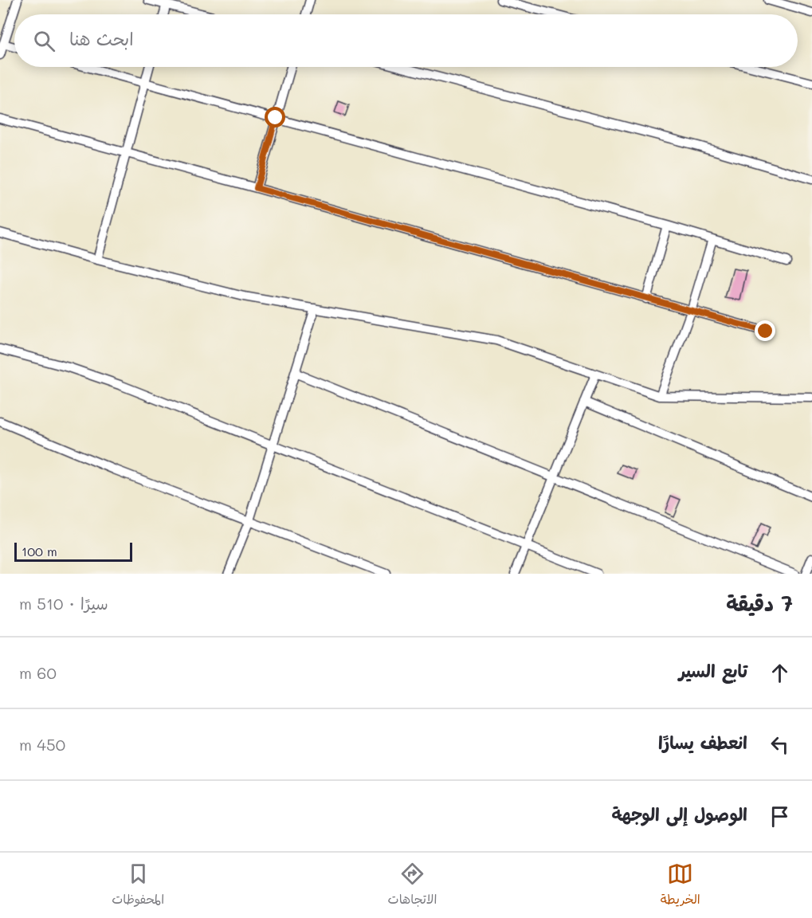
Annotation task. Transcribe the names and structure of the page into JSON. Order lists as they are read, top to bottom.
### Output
{
  "scale_bar": "100 m",
  "page": {
    "search": "ابحث هنا",
    "scale": "100 m",
    "heading": ["7 دقيقة", "سيرًا · 510 m"],
    "list": [
      ["تابع السير", "60 m"],
      ["انعطف يسارًا", "450 m"],
      "الوصول إلى الوجهة"
    ],
    "nav": ["الخريطة", "الاتجاهات", "المحفوظات"]
  }
}
